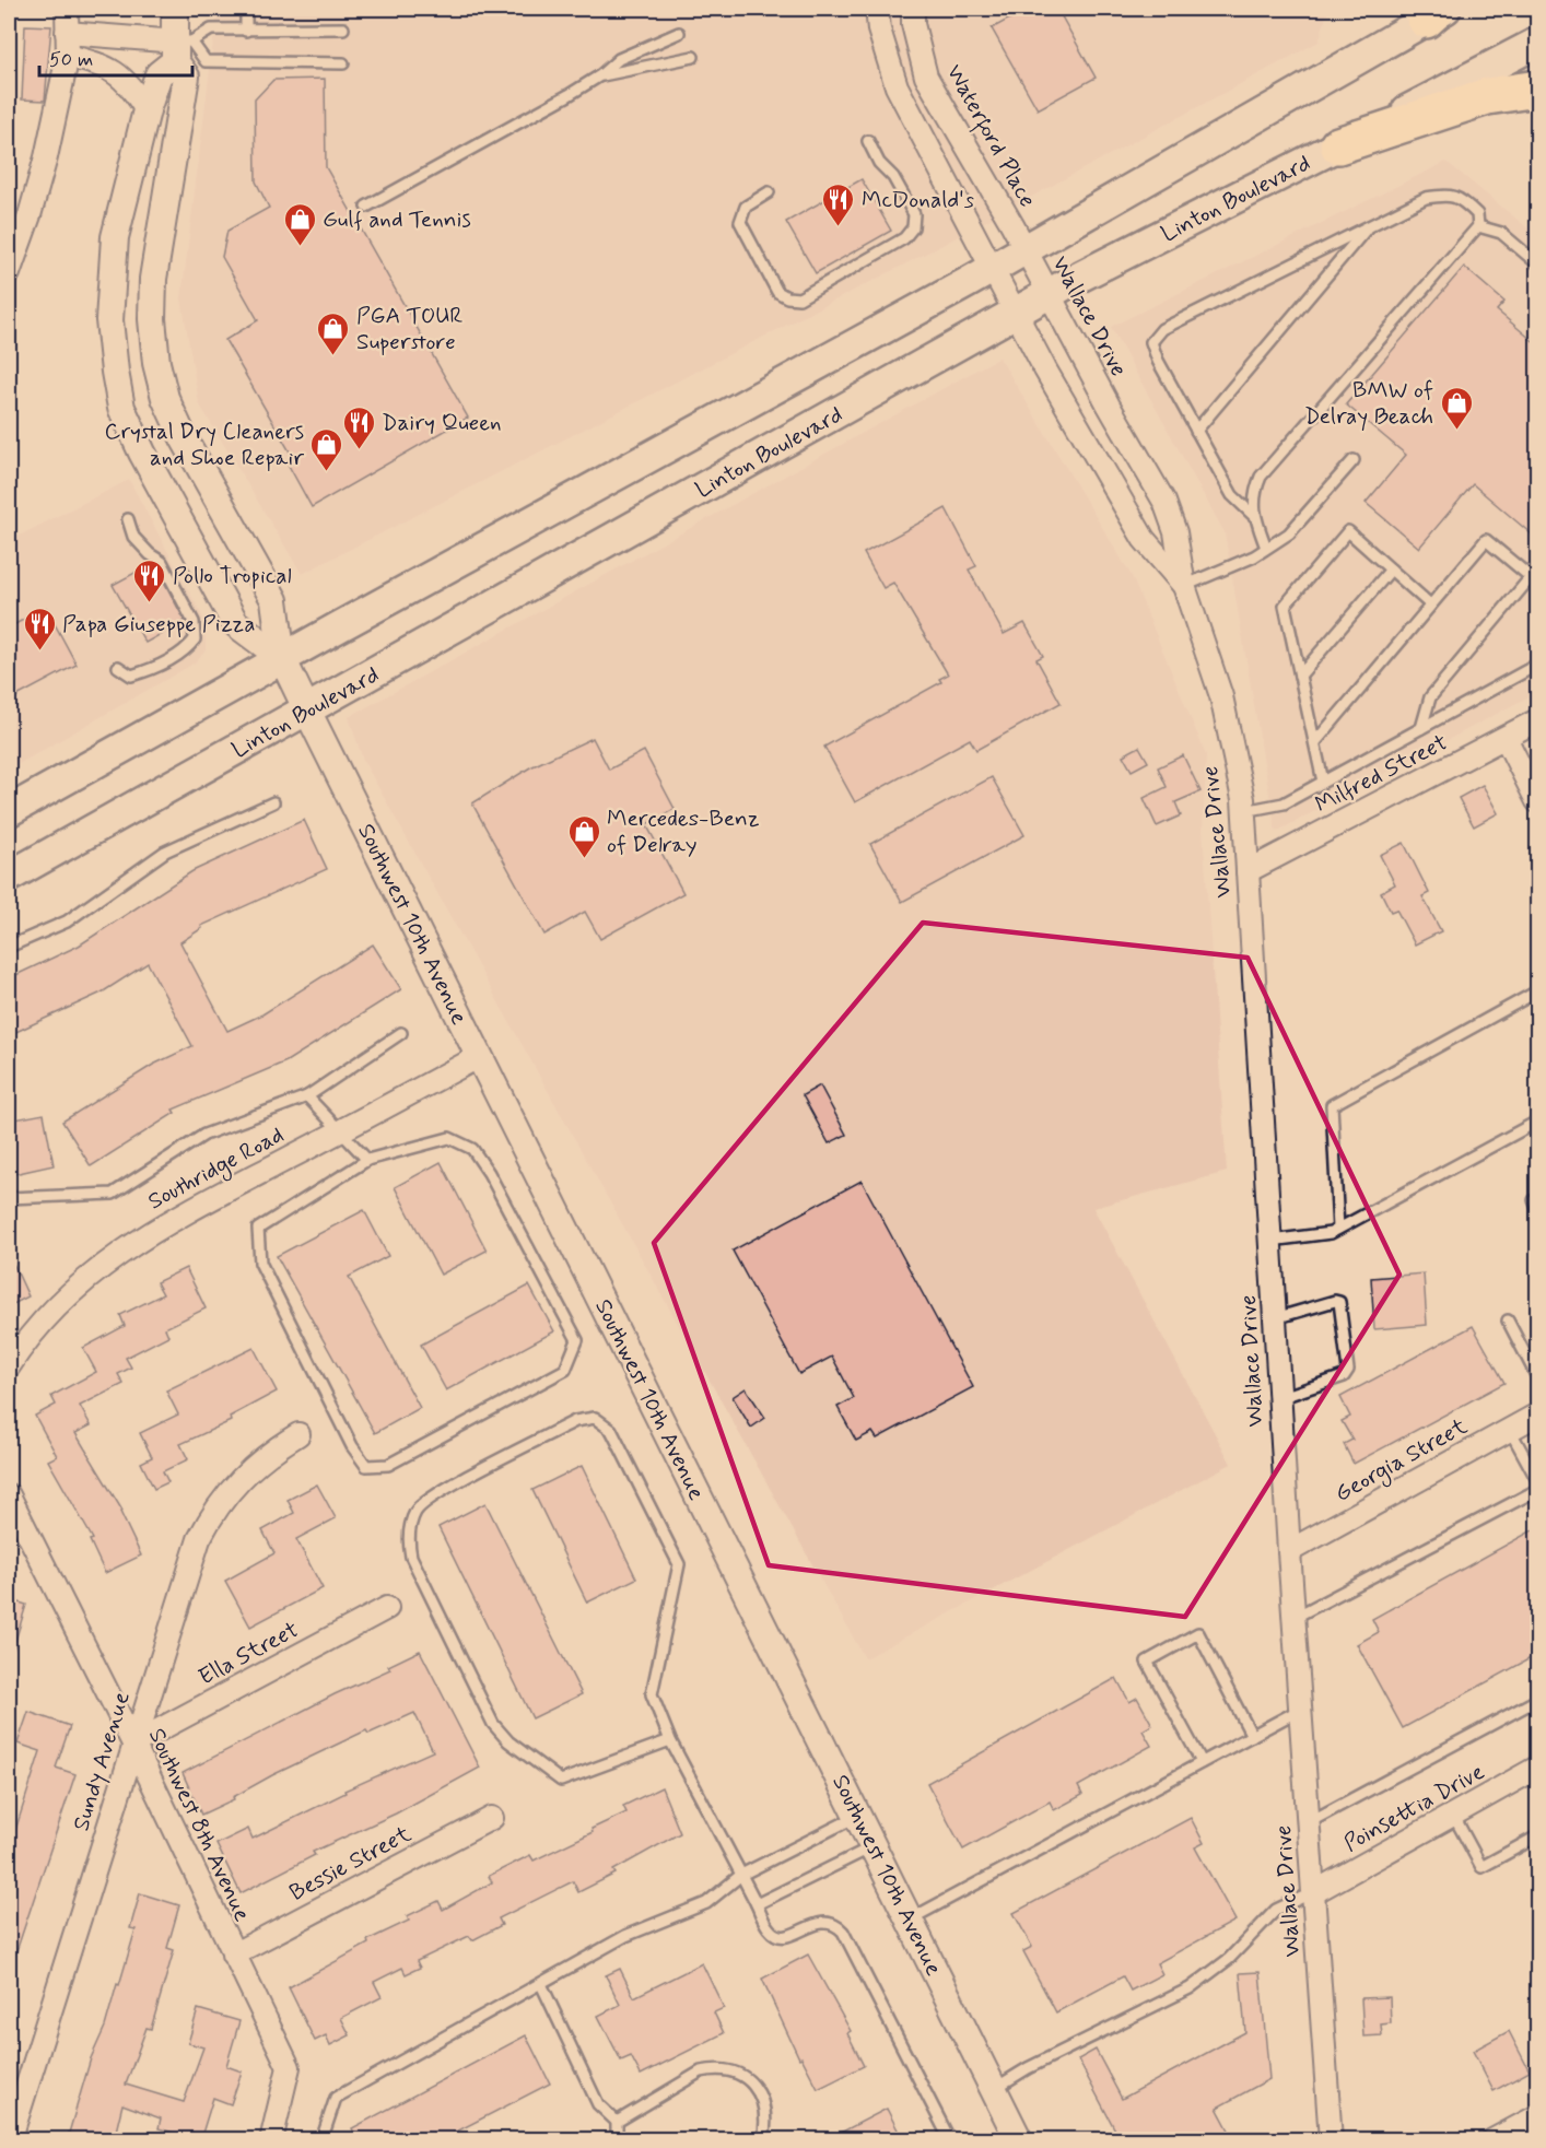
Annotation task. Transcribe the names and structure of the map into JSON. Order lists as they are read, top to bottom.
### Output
{
  "streets": {
    "main road": ["Linton Boulevard"],
    "street": [
      "Waterford Place",
      "Wallace Drive",
      "Milfred Street",
      "Southwest 10th Avenue",
      "Southridge Road",
      "Georgia Street",
      "Ella Street",
      "Sundy Avenue",
      "Poinsettia Drive",
      "Southwest 8th Avenue",
      "Bessie Street"
    ]
  },
  "crossings": [
    ["Waterford Place", "Wallace Drive"],
    ["Linton Boulevard", "Wallace Drive"],
    ["Linton Boulevard", "Southwest 10th Avenue"],
    ["Wallace Drive", "Milfred Street"],
    ["Wallace Drive", "Georgia Street"],
    ["Wallace Drive", "Poinsettia Drive"],
    ["Southwest 10th Avenue", "Southridge Road"],
    ["Ella Street", "Sundy Avenue"],
    ["Ella Street", "Southwest 8th Avenue"],
    ["Sundy Avenue", "Southwest 8th Avenue"],
    ["Southwest 8th Avenue", "Bessie Street"]
  ],
  "places": {
    "restaurant": [
      "McDonald's",
      "Dairy Queen",
      "Pollo Tropical",
      "Papa Giuseppe Pizza"
    ],
    "shop": [
      "Gulf and Tennis",
      "PGA TOUR Superstore",
      "BMW of Delray Beach",
      "Crystal Dry Cleaners and Shoe Repair",
      "Mercedes-Benz of Delray"
    ]
  },
  "scale_bar": "50 m"
}
